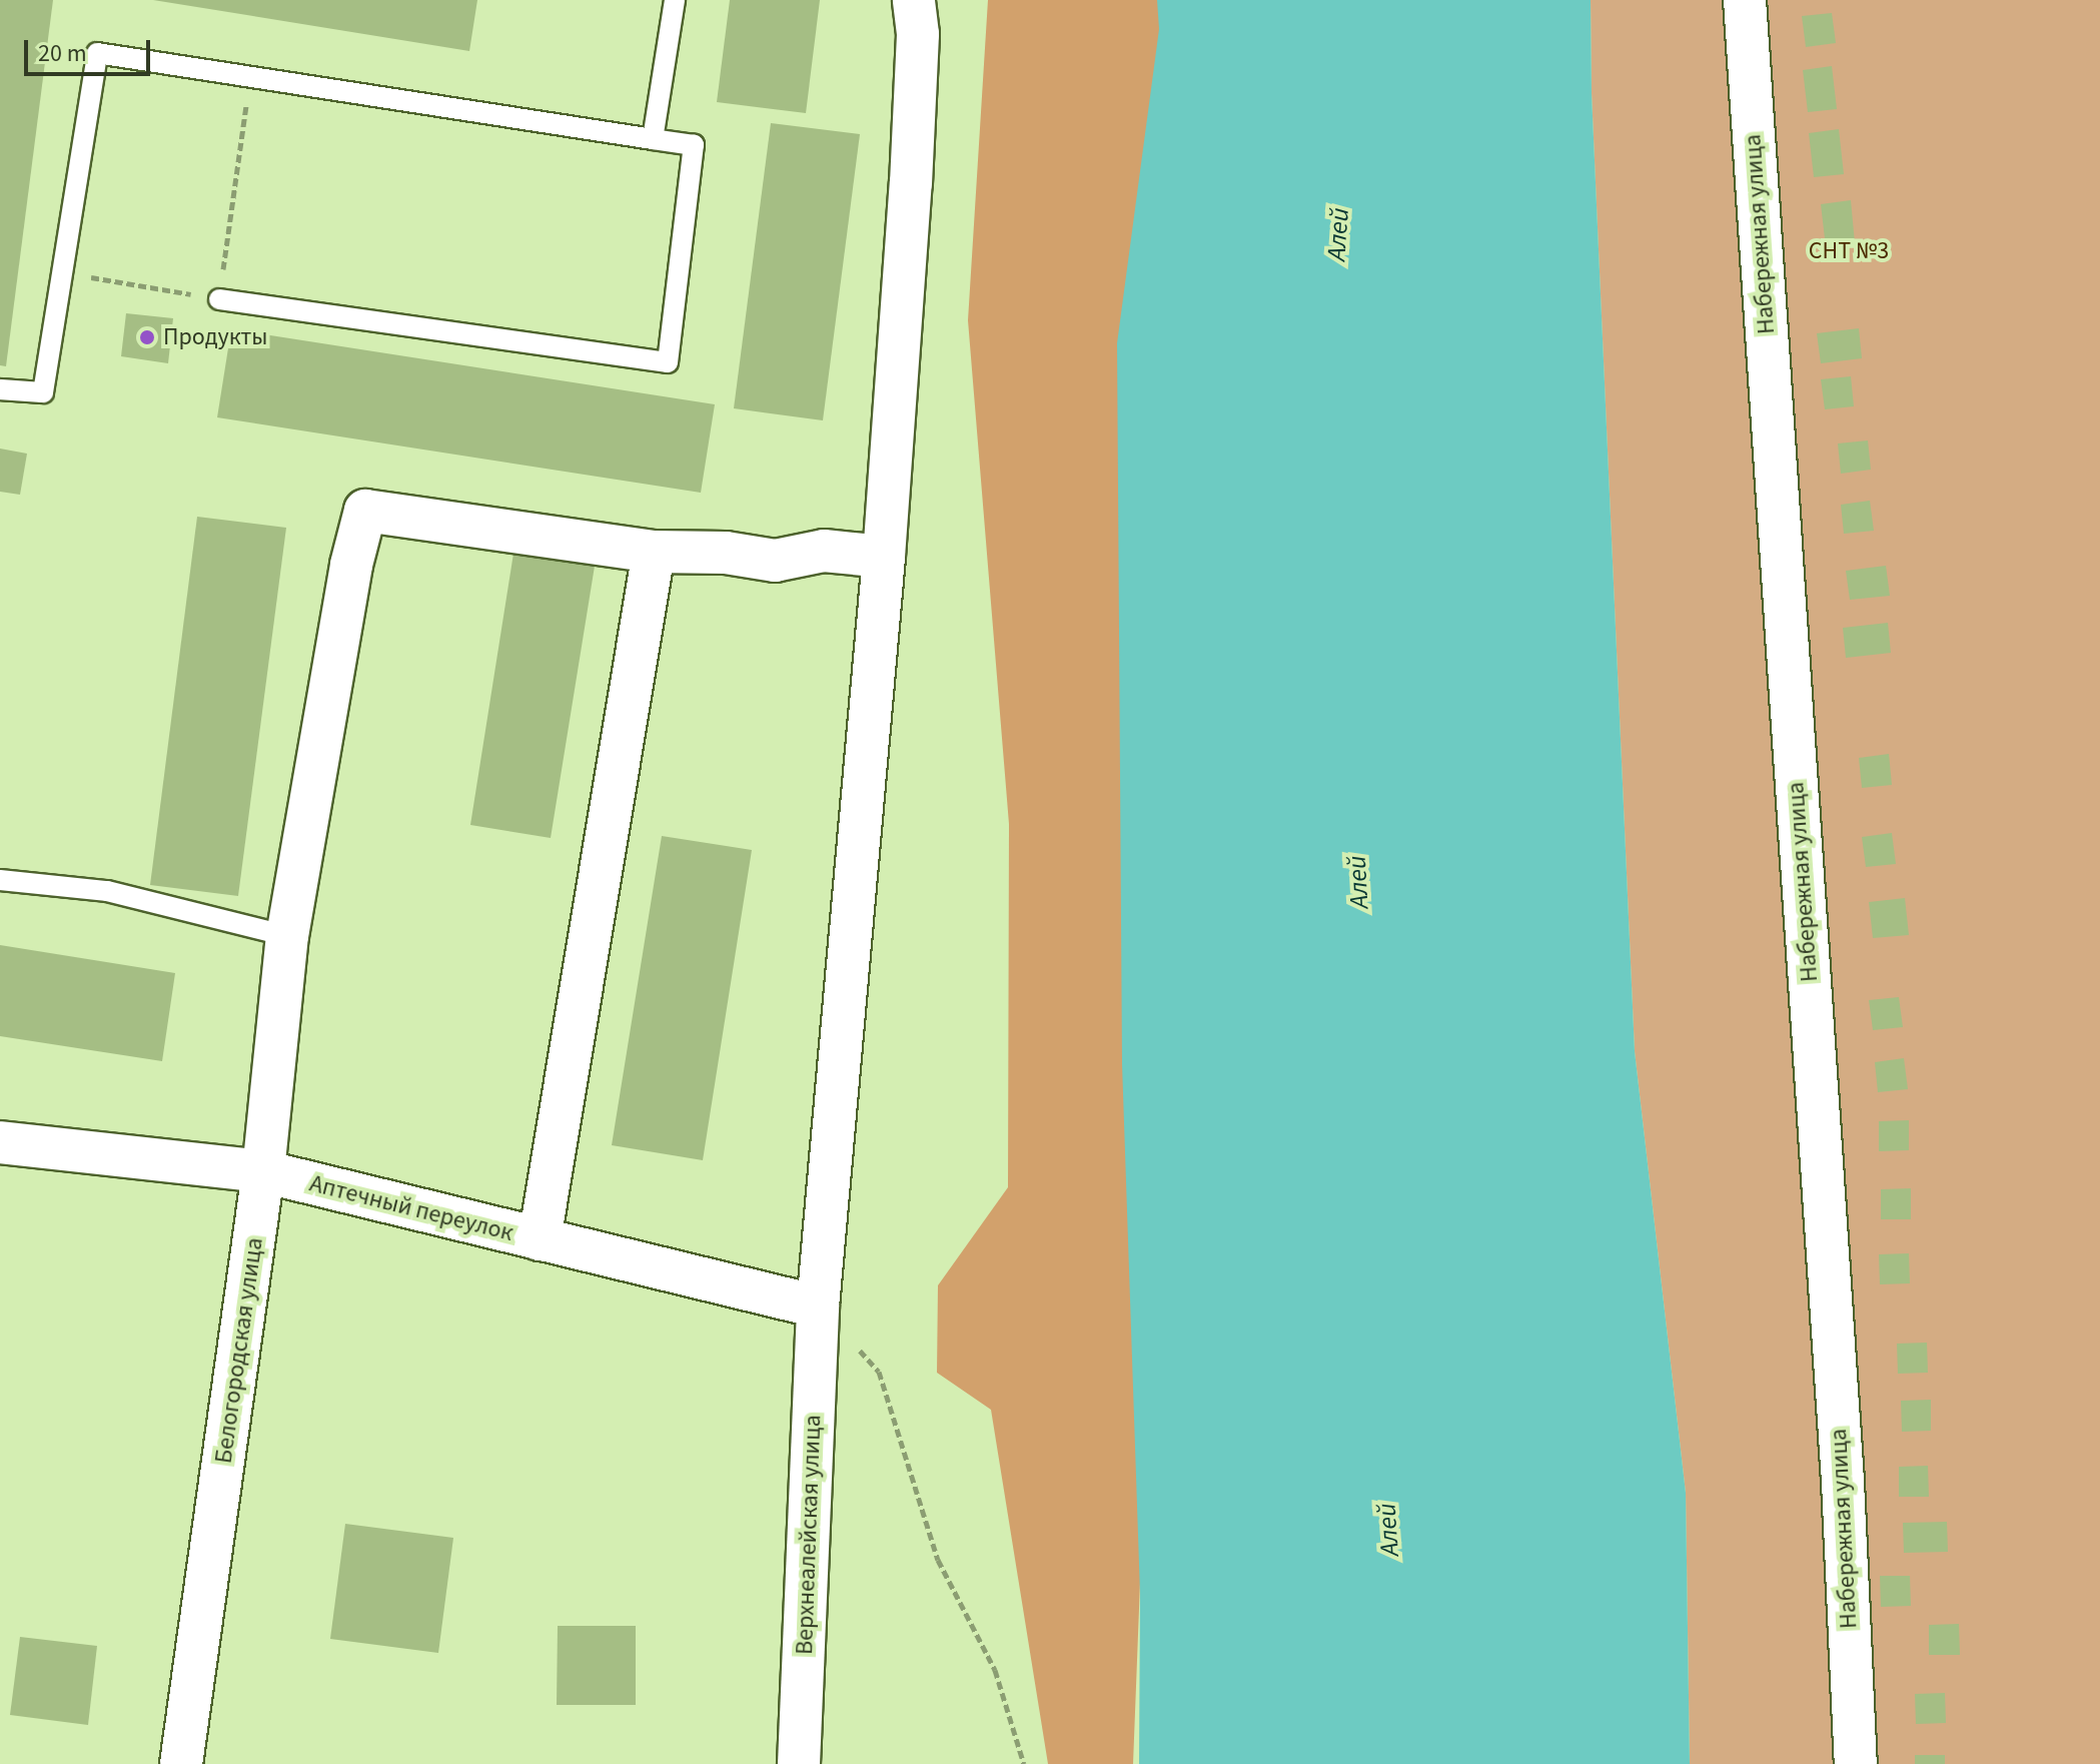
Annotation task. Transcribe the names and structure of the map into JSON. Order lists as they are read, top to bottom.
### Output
{
  "streets": {
    "street": [
      "Набережная улица",
      "Аптечный переулок",
      "Белогородская улица",
      "Верхнеалейская улица"
    ]
  },
  "crossings": [
    ["Аптечный переулок", "Белогородская улица"],
    ["Аптечный переулок", "Верхнеалейская улица"]
  ],
  "water": ["Алей"],
  "parks": ["СНТ №3"],
  "places": ["Продукты"],
  "scale_bar": "20 m"
}
